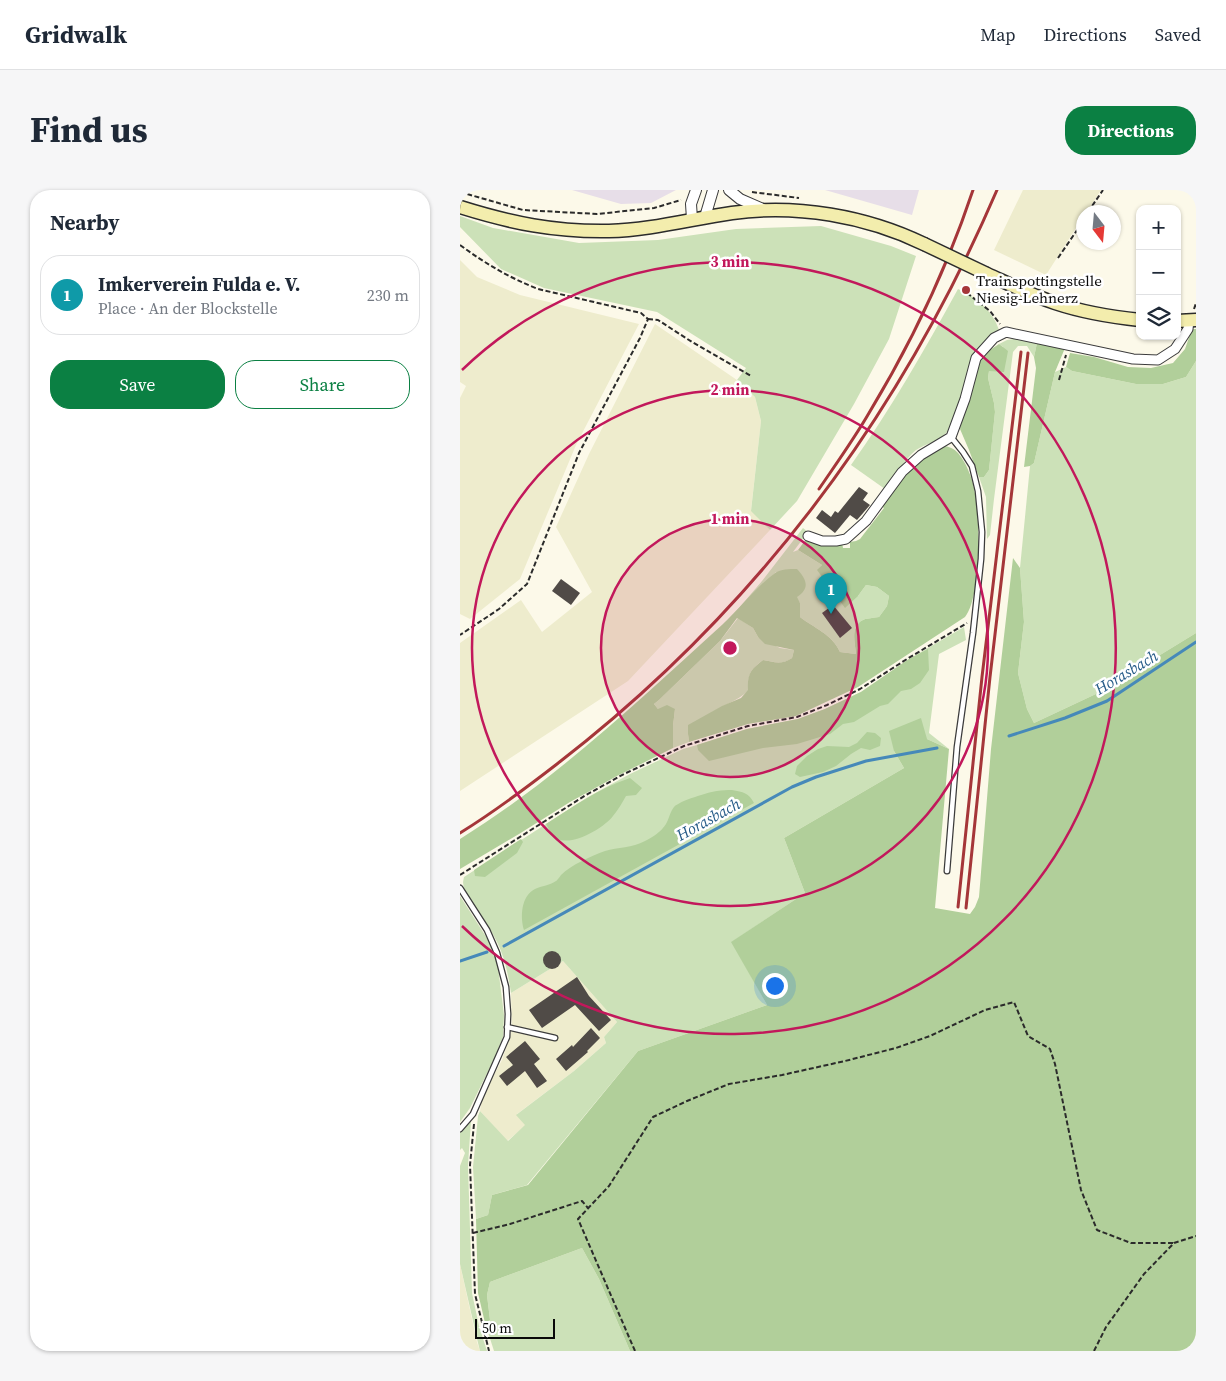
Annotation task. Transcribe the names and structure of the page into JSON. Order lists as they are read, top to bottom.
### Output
{
  "water": ["Horasbach"],
  "places": ["Trainspottingstelle Niesig-Lehnerz"],
  "scale_bar": "50 m",
  "north": "bottom",
  "page": {
    "header": "Gridwalk",
    "nav": ["Map", "Directions", "Saved"],
    "title": "Find us",
    "buttons": [
      "Directions",
      ["Save", "Share"]
    ],
    "heading": "Nearby",
    "map_buttons": ["+", "−"],
    "list": [
      {
        "mark": "1",
        "name": "Imkerverein Fulda e. V.",
        "note": "Place · An der Blockstelle",
        "value": "230 m"
      }
    ],
    "pins": "1",
    "scale": "50 m"
  },
  "rings": ["3 min", "2 min", "1 min"]
}
